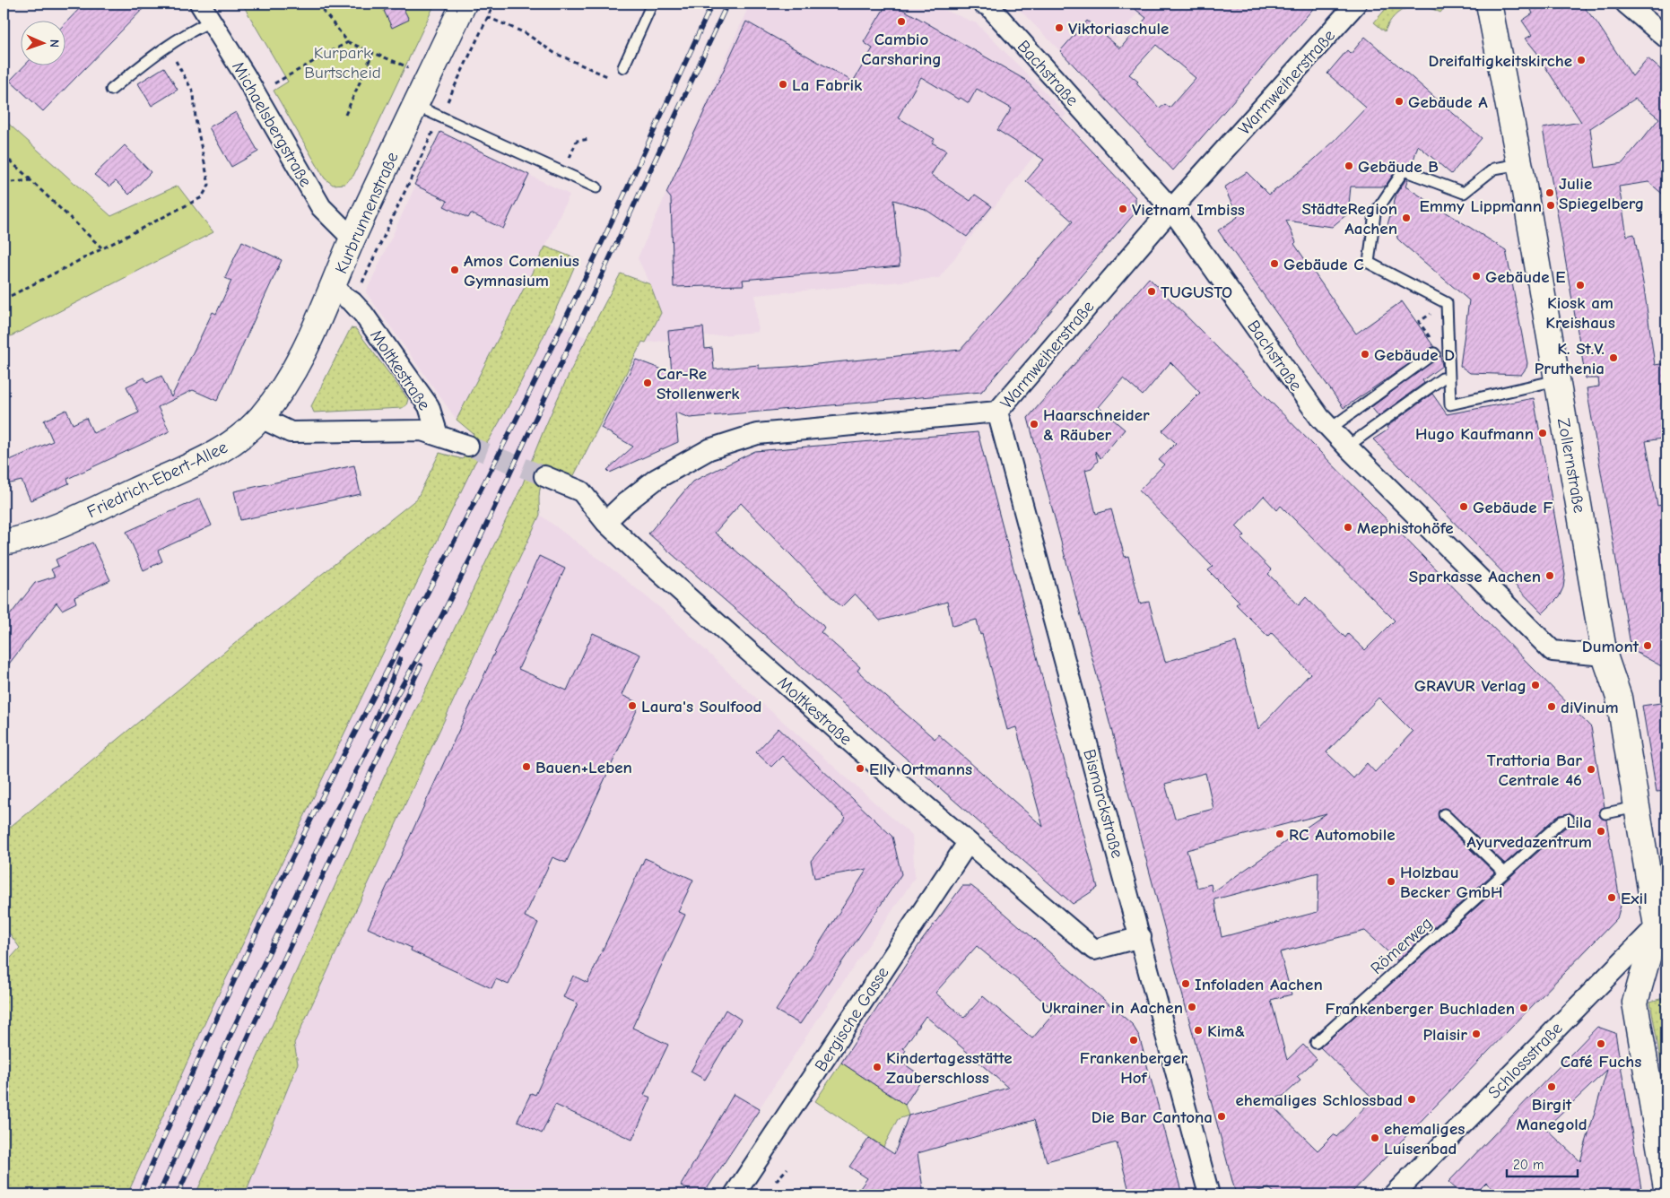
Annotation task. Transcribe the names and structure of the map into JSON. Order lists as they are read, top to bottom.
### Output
{
  "streets": {
    "street": [
      "Bachstraße",
      "Warmweiherstraße",
      "Michaelsbergstraße",
      "Kurbrunnenstraße",
      "Moltkestraße",
      "Zollernstraße",
      "Friedrich-Ebert-Allee",
      "Bismarckstraße",
      "Bergische Gasse",
      "Schlossstraße"
    ],
    "lane": ["Römerweg"]
  },
  "crossings": [
    ["Bachstraße", "Warmweiherstraße"],
    ["Bachstraße", "Zollernstraße"],
    ["Warmweiherstraße", "Moltkestraße"],
    ["Warmweiherstraße", "Bismarckstraße"],
    ["Michaelsbergstraße", "Kurbrunnenstraße"],
    ["Kurbrunnenstraße", "Moltkestraße"],
    ["Kurbrunnenstraße", "Friedrich-Ebert-Allee"],
    ["Moltkestraße", "Bismarckstraße"],
    ["Moltkestraße", "Bergische Gasse"],
    ["Zollernstraße", "Schlossstraße"]
  ],
  "parks": ["Kurpark Burtscheid"],
  "places": [
    "Cambio Carsharing",
    "Viktoriaschule",
    "Dreifaltigkeitskirche",
    "La Fabrik",
    "Gebäude A",
    "Gebäude B",
    "Julie Spiegelberg",
    "Emmy Lippmann",
    "Vietnam Imbiss",
    "StädteRegion Aachen",
    "Gebäude C",
    "Amos Comenius Gymnasium",
    "Gebäude E",
    "Kiosk am Kreishaus",
    "TUGUSTO",
    "Gebäude D",
    "K. St.V. Pruthenia",
    "Car-Re Stollenwerk",
    "Haarschneider & Räuber",
    "Hugo Kaufmann",
    "Gebäude F",
    "Mephistohöfe",
    "Sparkasse Aachen",
    "Dumont",
    "GRAVUR Verlag",
    "Laura's Soulfood",
    "diVinum",
    "Bauen+Leben",
    "Elly Ortmanns",
    "Trattoria Bar Centrale 46",
    "Lila Ayurvedazentrum",
    "RC Automobile",
    "Holzbau Becker GmbH",
    "Exil",
    "Infoladen Aachen",
    "Ukrainer in Aachen",
    "Frankenberger Buchladen",
    "Kim&",
    "Plaisir",
    "Frankenberger Hof",
    "Café Fuchs",
    "Kindertagesstätte Zauberschloss",
    "Birgit Manegold",
    "ehemaliges Schlossbad",
    "Die Bar Cantona",
    "ehemaliges Luisenbad"
  ],
  "scale_bar": "20 m",
  "north": "right"
}
